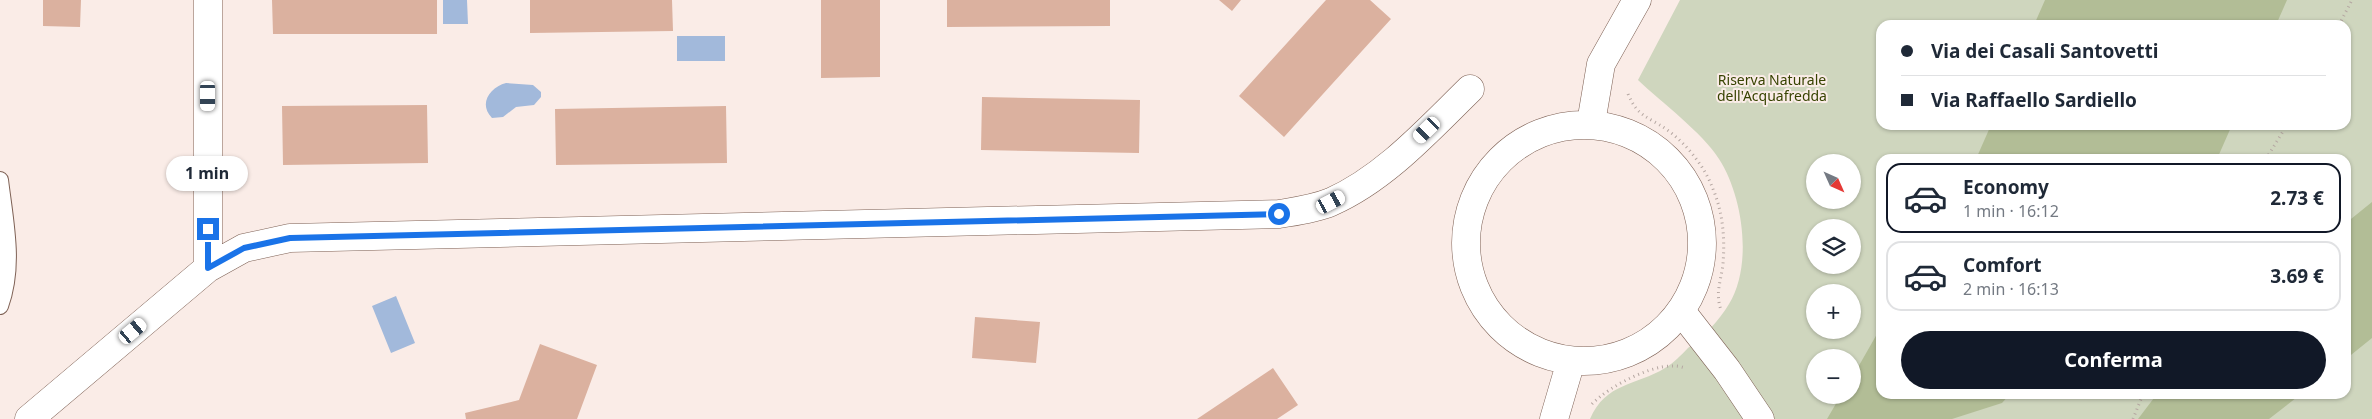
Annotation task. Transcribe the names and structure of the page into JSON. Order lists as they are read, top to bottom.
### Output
{
  "parks": ["Riserva Naturale dell'Acquafredda"],
  "north": "bottom right",
  "page": {
    "banner": ["Via dei Casali Santovetti", "Via Raffaello Sardiello"],
    "map_buttons": ["+", "−"],
    "bubble": "1 min",
    "list": [
      {
        "name": "Economy",
        "note": "1 min · 16:12",
        "value": "2.73 €"
      },
      {
        "name": "Comfort",
        "note": "2 min · 16:13",
        "value": "3.69 €"
      }
    ],
    "buttons": "Conferma"
  }
}
